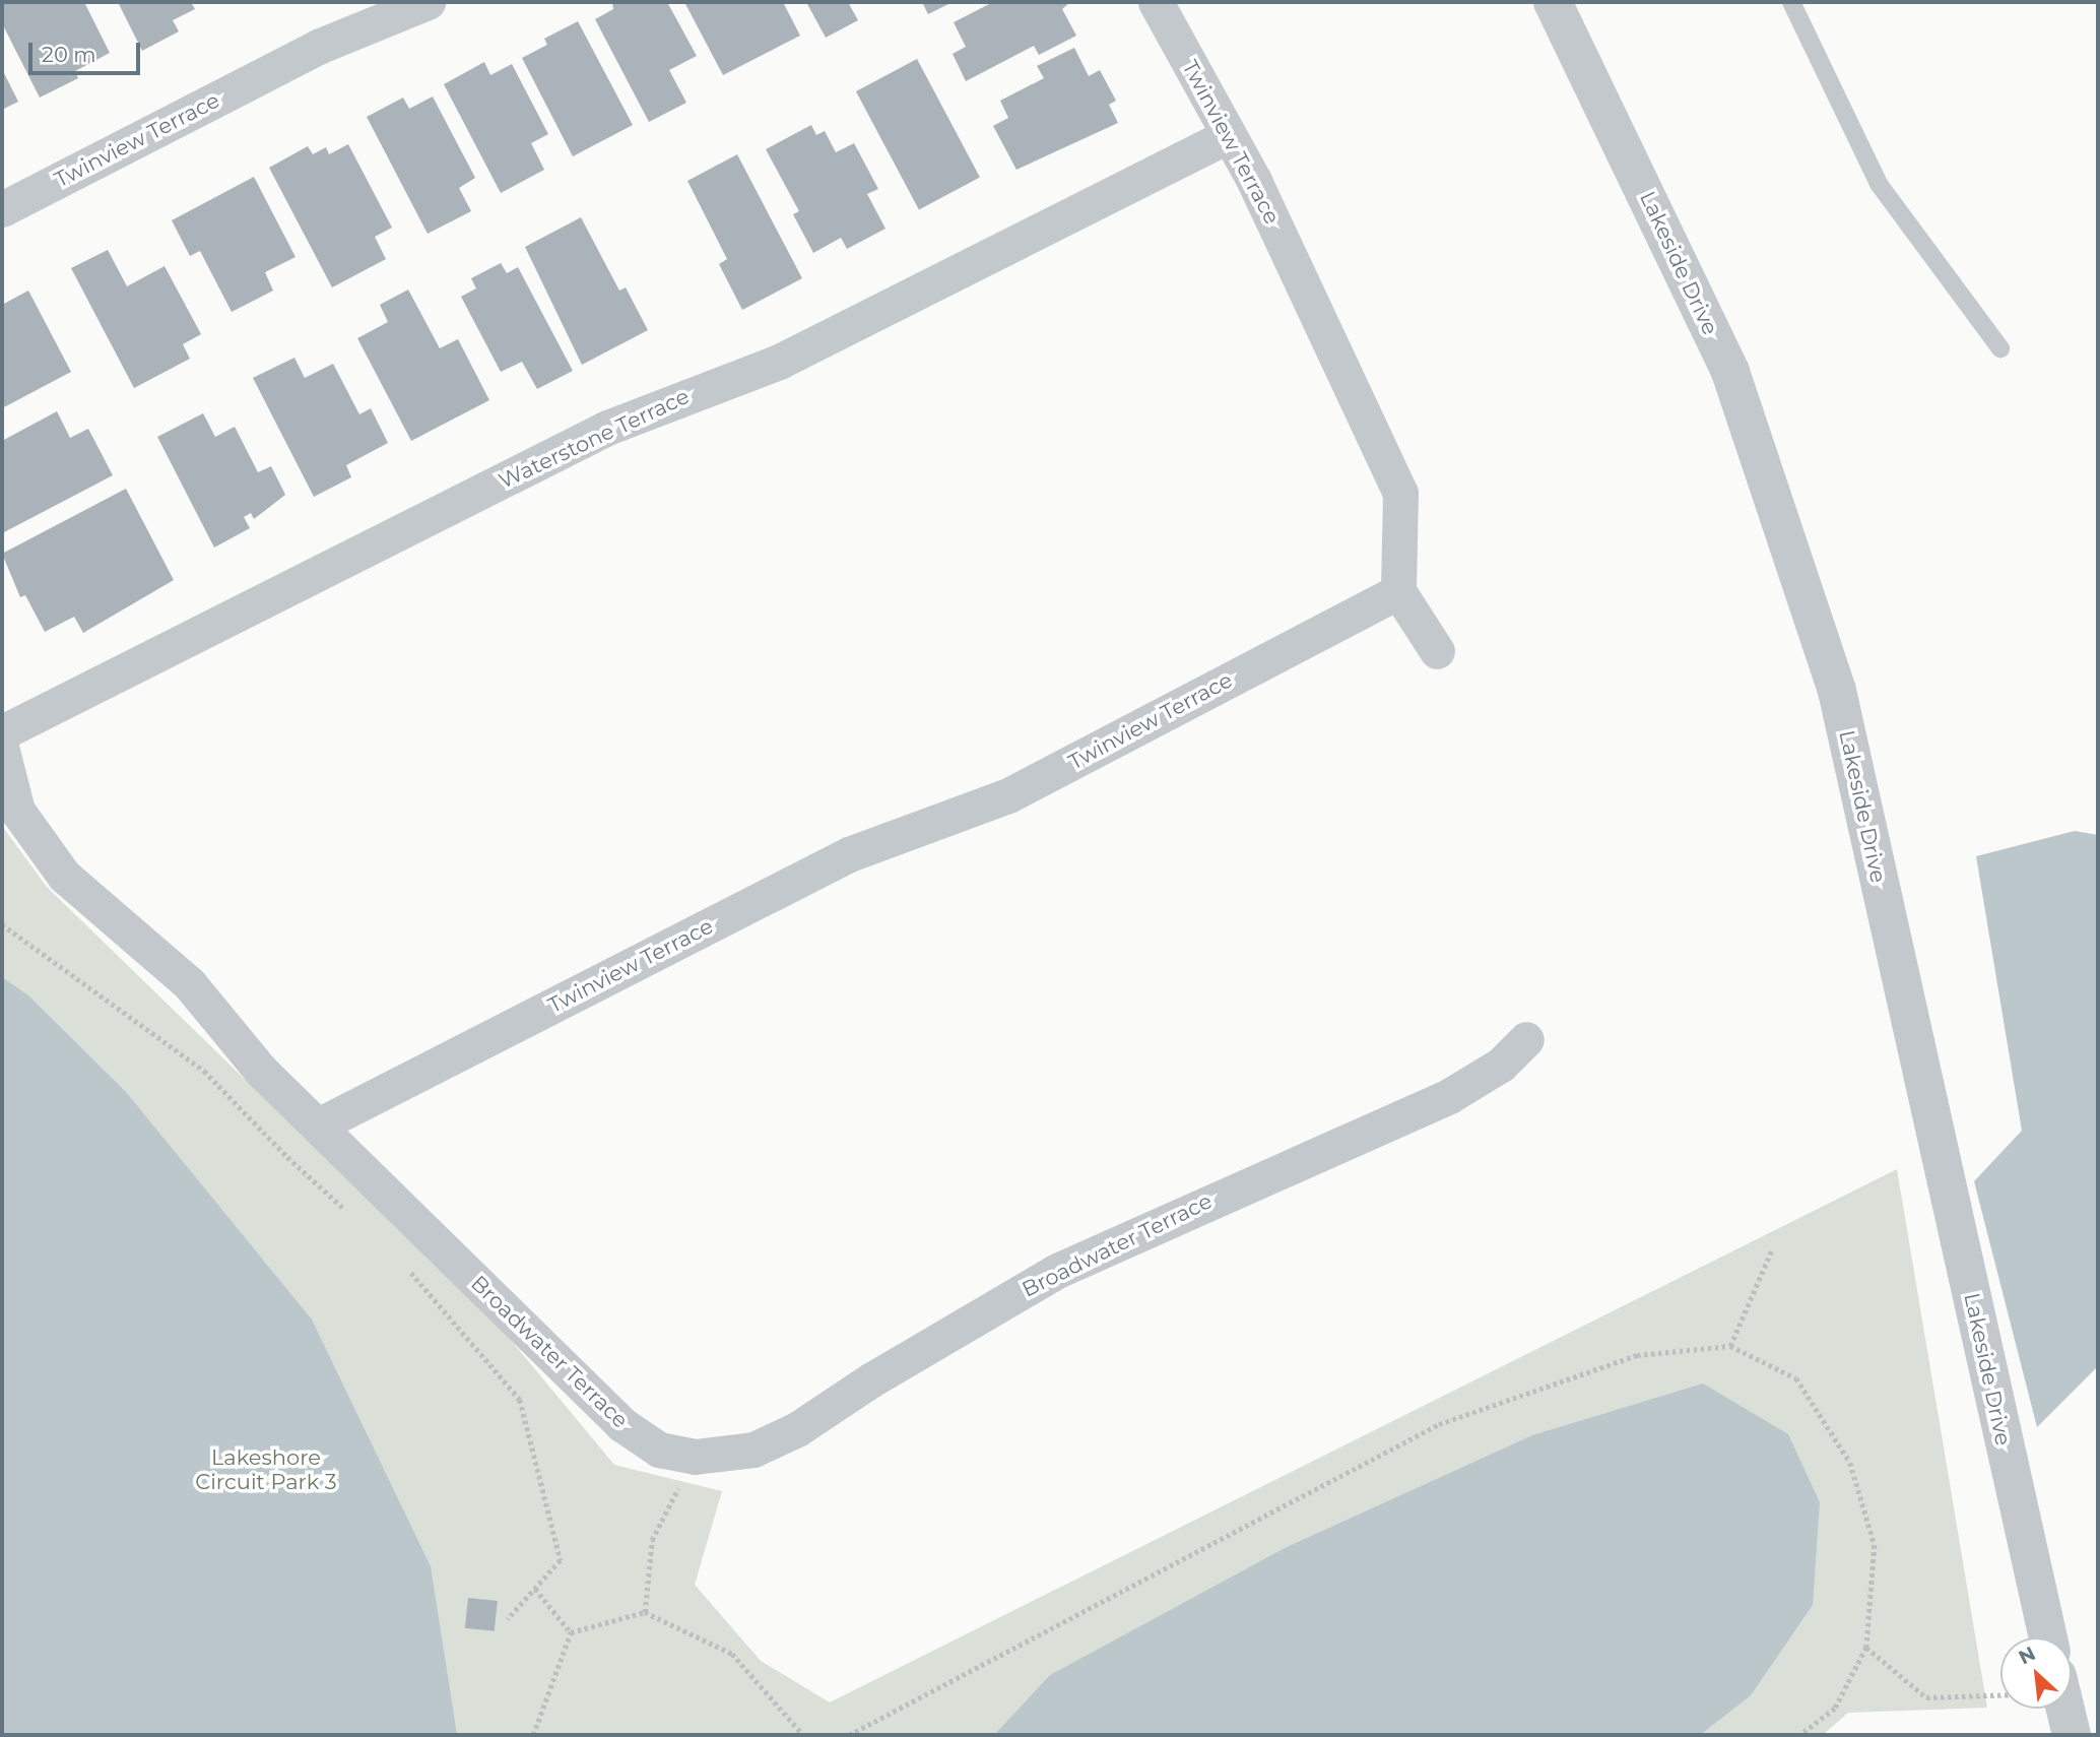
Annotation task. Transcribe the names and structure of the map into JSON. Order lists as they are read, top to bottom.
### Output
{
  "streets": {
    "street": [
      "Twinview Terrace",
      "Lakeside Drive",
      "Waterstone Terrace",
      "Broadwater Terrace"
    ]
  },
  "crossings": [
    ["Twinview Terrace", "Waterstone Terrace"],
    ["Twinview Terrace", "Broadwater Terrace"]
  ],
  "parks": ["Lakeshore Circuit Park 3"],
  "scale_bar": "20 m",
  "north": "top left"
}
